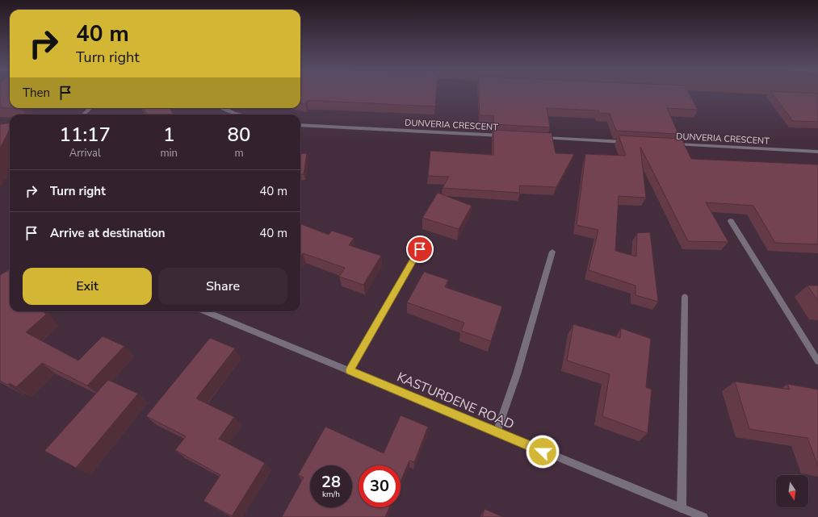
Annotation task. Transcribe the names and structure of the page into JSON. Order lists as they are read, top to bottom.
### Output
{
  "streets": {
    "street": ["DUNVERIA CRESCENT", "KASTURDENE ROAD"]
  },
  "north": "bottom",
  "page": {
    "turn": ["40 m", "Turn right"],
    "then": "Then",
    "eta": [
      "11:17",
      "Arrival",
      "1",
      "min",
      "80",
      "m"
    ],
    "list": [
      {
        "name": "Turn right",
        "value": "40 m"
      },
      {
        "name": "Arrive at destination",
        "value": "40 m"
      }
    ],
    "buttons": ["Exit", "Share"],
    "speed": "28 km/h",
    "limit": "30"
  }
}
